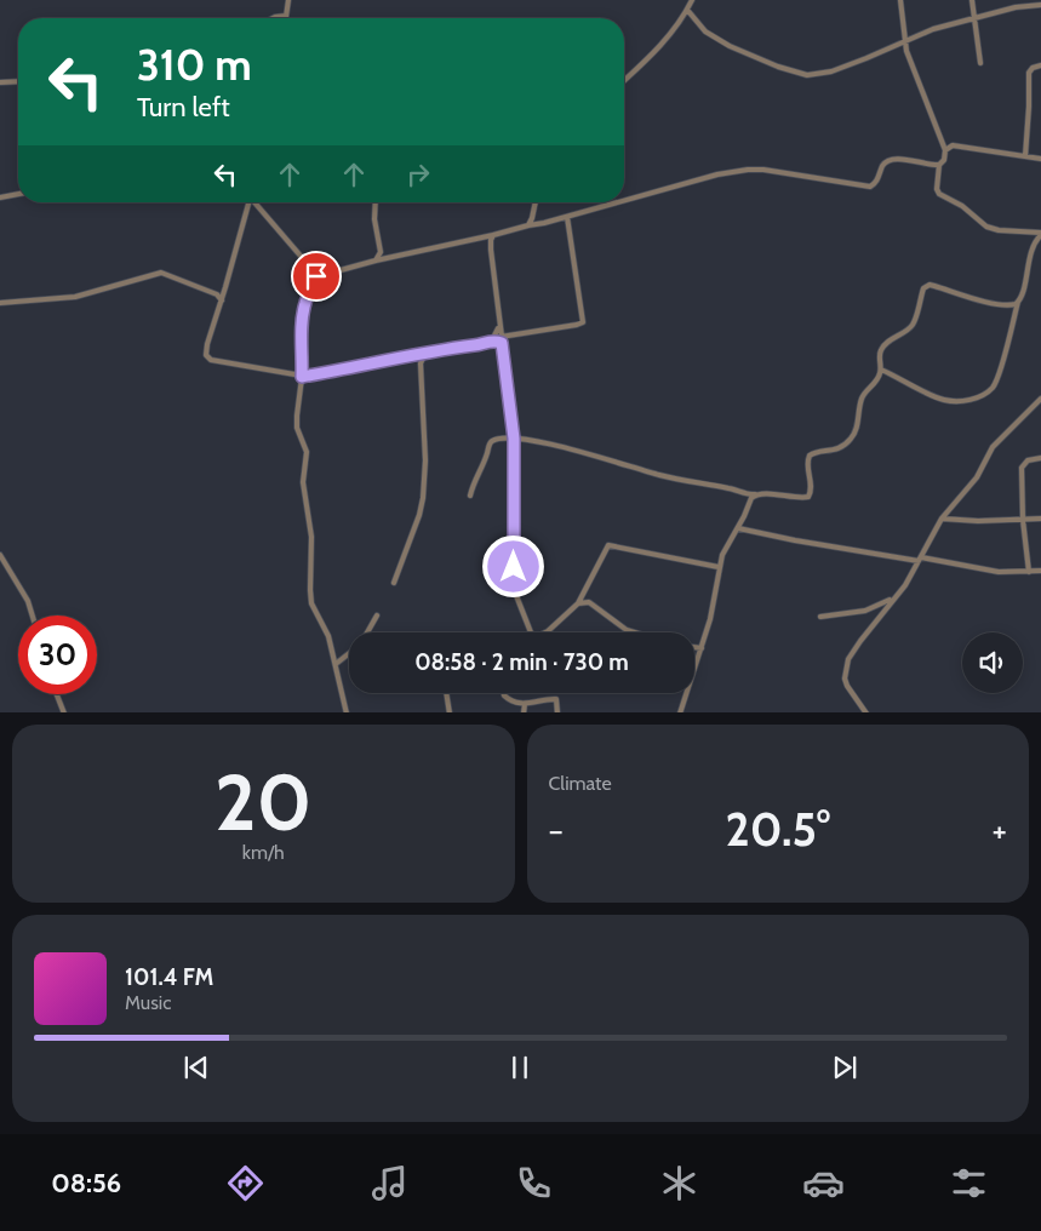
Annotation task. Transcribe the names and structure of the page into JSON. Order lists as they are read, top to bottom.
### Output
{
  "page": {
    "turn": ["310 m", "Turn left"],
    "limit": "30",
    "trip": "08:58 · 2 min · 730 m",
    "tile": [
      ["20", "km/h"],
      "Climate"
    ],
    "heat": ["−", "20.5°", "+"],
    "song": ["101.4 FM", "Music"],
    "tabs": "08:56"
  }
}
